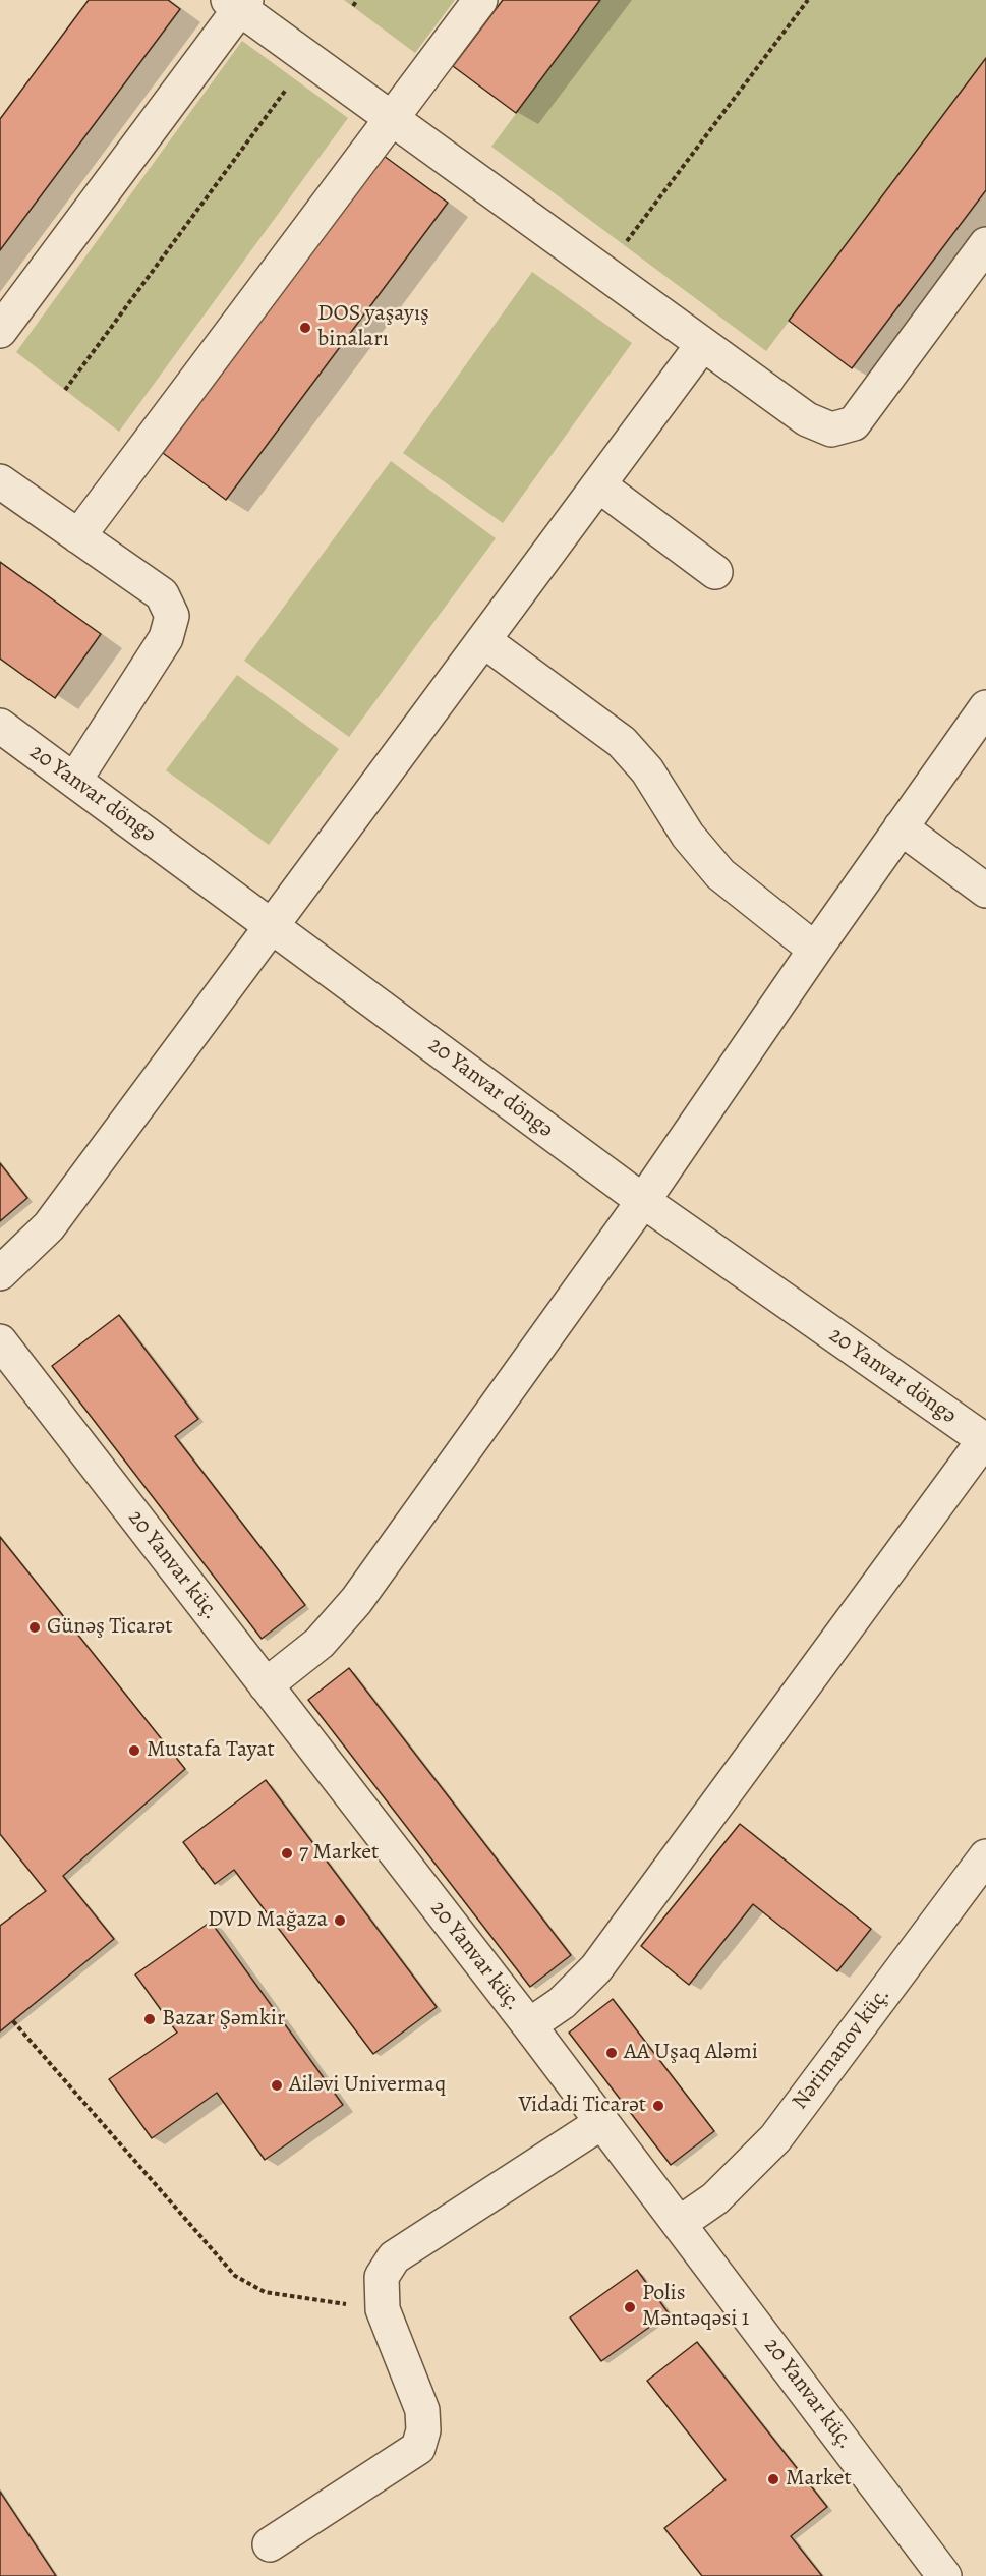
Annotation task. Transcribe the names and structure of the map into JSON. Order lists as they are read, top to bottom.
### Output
{
  "streets": {
    "street": ["20 Yanvar döngə", "20 Yanvar küç.", "Nərimanov küç."]
  },
  "crossings": [
    ["20 Yanvar küç.", "Nərimanov küç."]
  ],
  "places": [
    "DOS yaşayış binaları",
    "Günəş Ticarət",
    "Mustafa Tayat",
    "7 Market",
    "DVD Mağaza",
    "Bazar Şəmkir",
    "AA Uşaq Aləmi",
    "Ailəvi Univermaq",
    "Vidadi Ticarət",
    "Polis Məntəqəsi 1",
    "Market"
  ]
}
